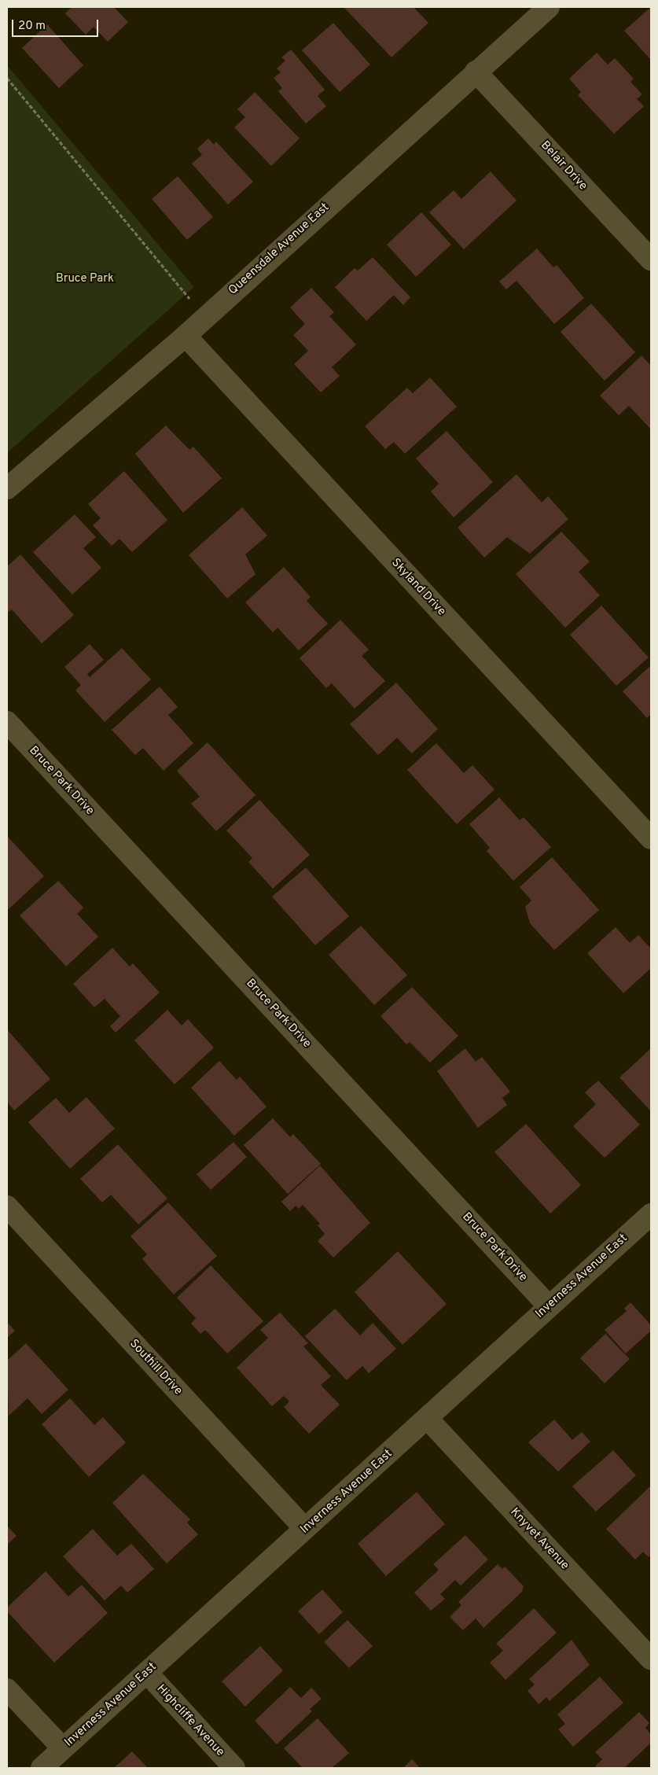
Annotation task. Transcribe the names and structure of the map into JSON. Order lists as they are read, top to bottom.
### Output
{
  "streets": {
    "street": [
      "Belair Drive",
      "Queensdale Avenue East",
      "Skyland Drive",
      "Bruce Park Drive",
      "Inverness Avenue East",
      "Southill Drive",
      "Knyvet Avenue",
      "Highcliffe Avenue"
    ]
  },
  "crossings": [
    ["Belair Drive", "Queensdale Avenue East"],
    ["Queensdale Avenue East", "Skyland Drive"],
    ["Bruce Park Drive", "Inverness Avenue East"],
    ["Inverness Avenue East", "Southill Drive"],
    ["Inverness Avenue East", "Knyvet Avenue"],
    ["Inverness Avenue East", "Highcliffe Avenue"]
  ],
  "parks": ["Bruce Park"],
  "scale_bar": "20 m"
}
